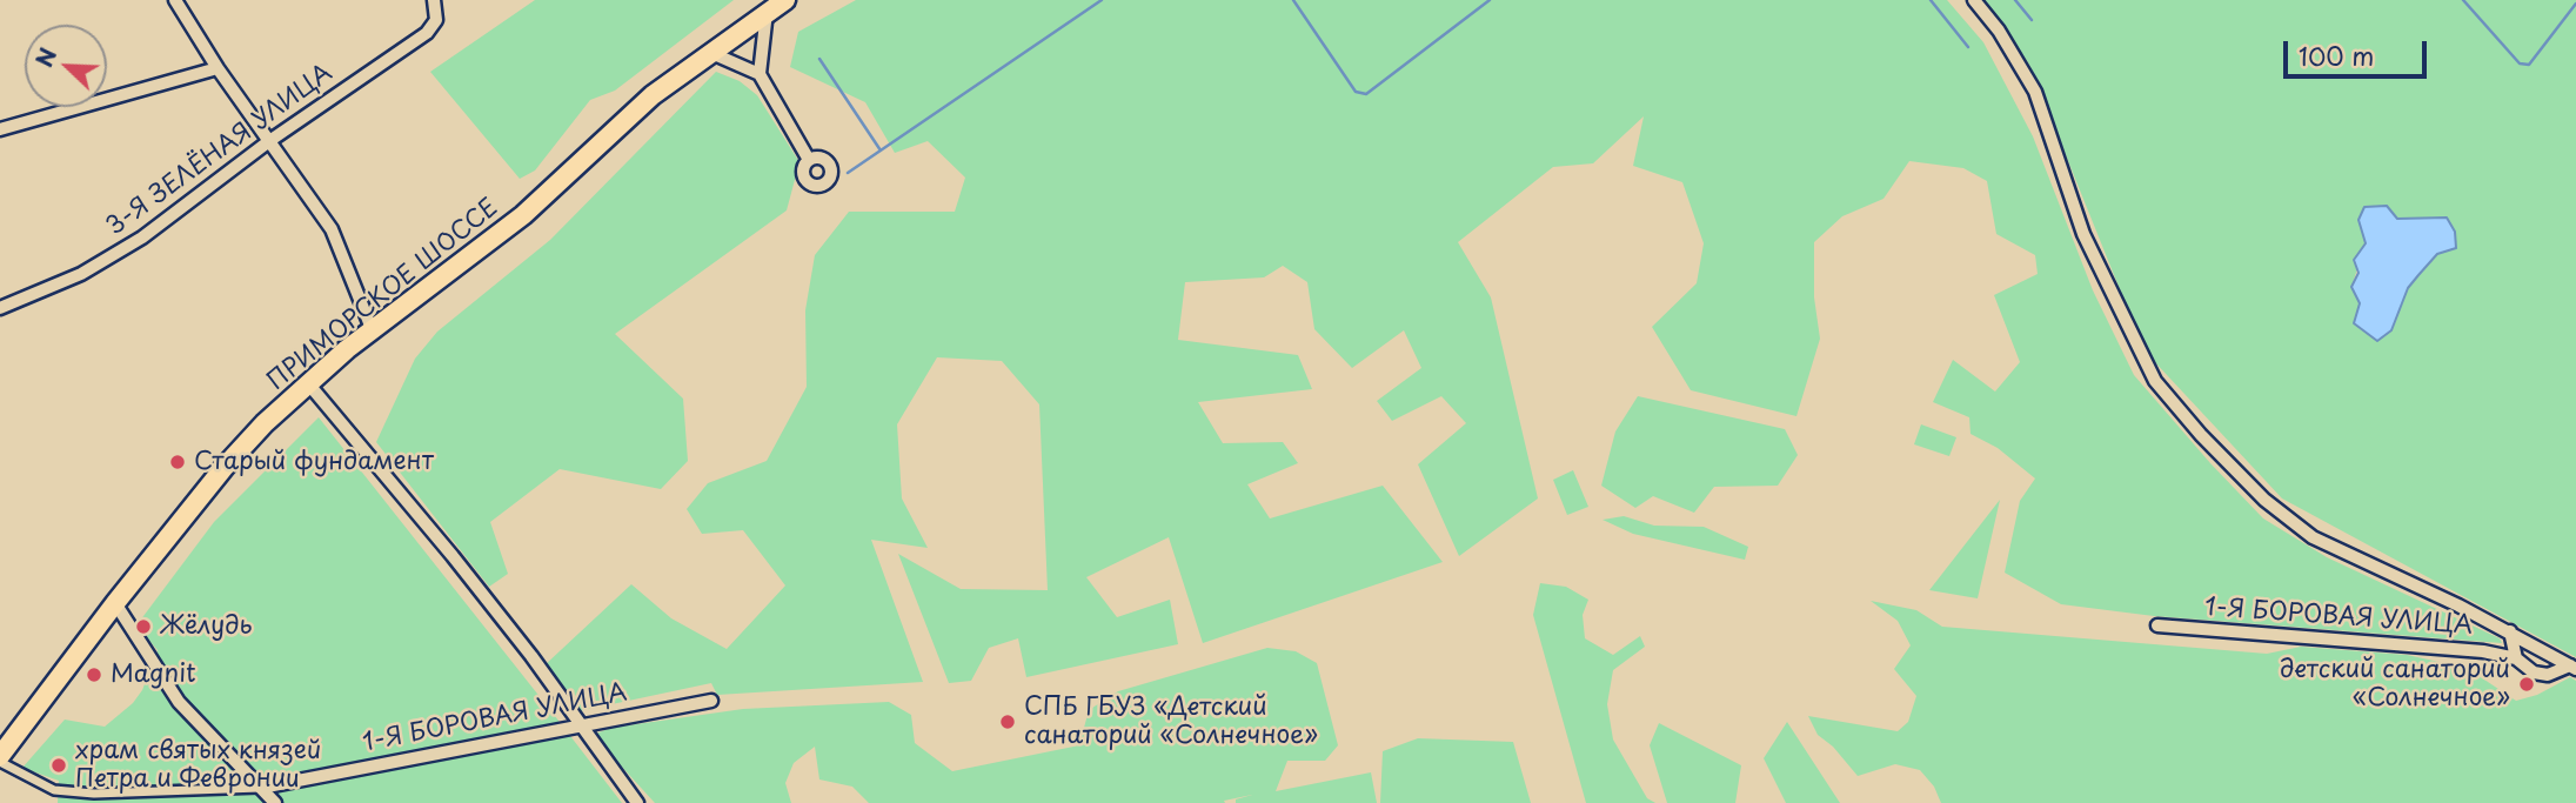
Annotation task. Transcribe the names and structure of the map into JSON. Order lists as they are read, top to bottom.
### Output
{
  "streets": {
    "main road": ["ПРИМОРСКОЕ ШОССЕ"],
    "street": ["3-Я ЗЕЛЁНАЯ УЛИЦА", "1-Я БОРОВАЯ УЛИЦА"]
  },
  "crossings": [
    ["ПРИМОРСКОЕ ШОССЕ", "1-Я БОРОВАЯ УЛИЦА"]
  ],
  "places": [
    "Старый фундамент",
    "Жёлудь",
    "Magnit",
    "детский санаторий «Солнечное»",
    "СПБ ГБУЗ «Детский санаторий «Солнечное»",
    "храм святых князей Петра и Февронии"
  ],
  "scale_bar": "100 m",
  "north": "top left"
}
